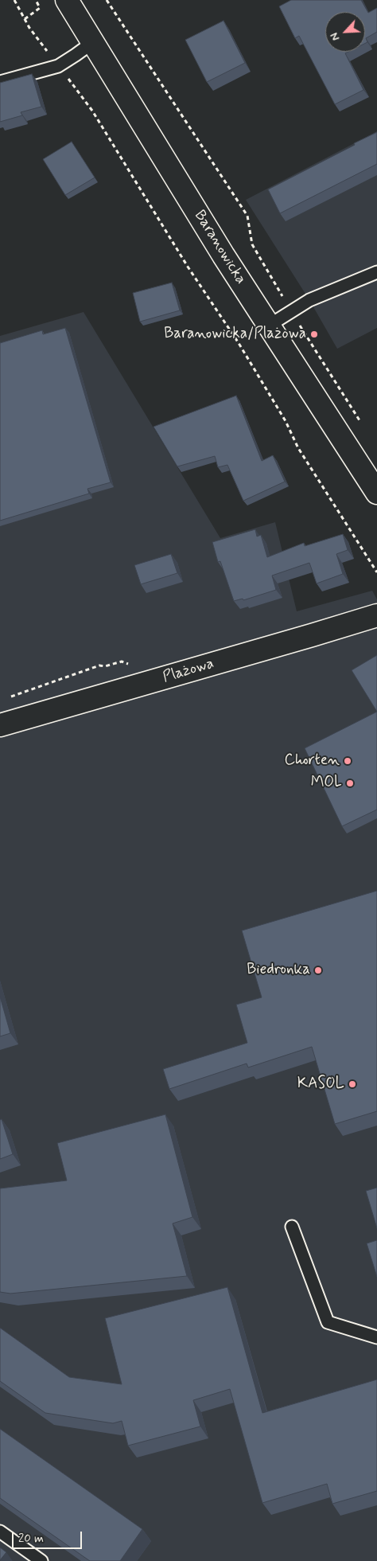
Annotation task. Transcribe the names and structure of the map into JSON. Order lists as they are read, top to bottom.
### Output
{
  "streets": {
    "street": ["Baranowicka", "Plażowa"]
  },
  "places": [
    "Baranowicka/Plażowa",
    "Chorten",
    "MOL",
    "Biedronka",
    "KASOL"
  ],
  "scale_bar": "20 m",
  "north": "bottom left"
}
